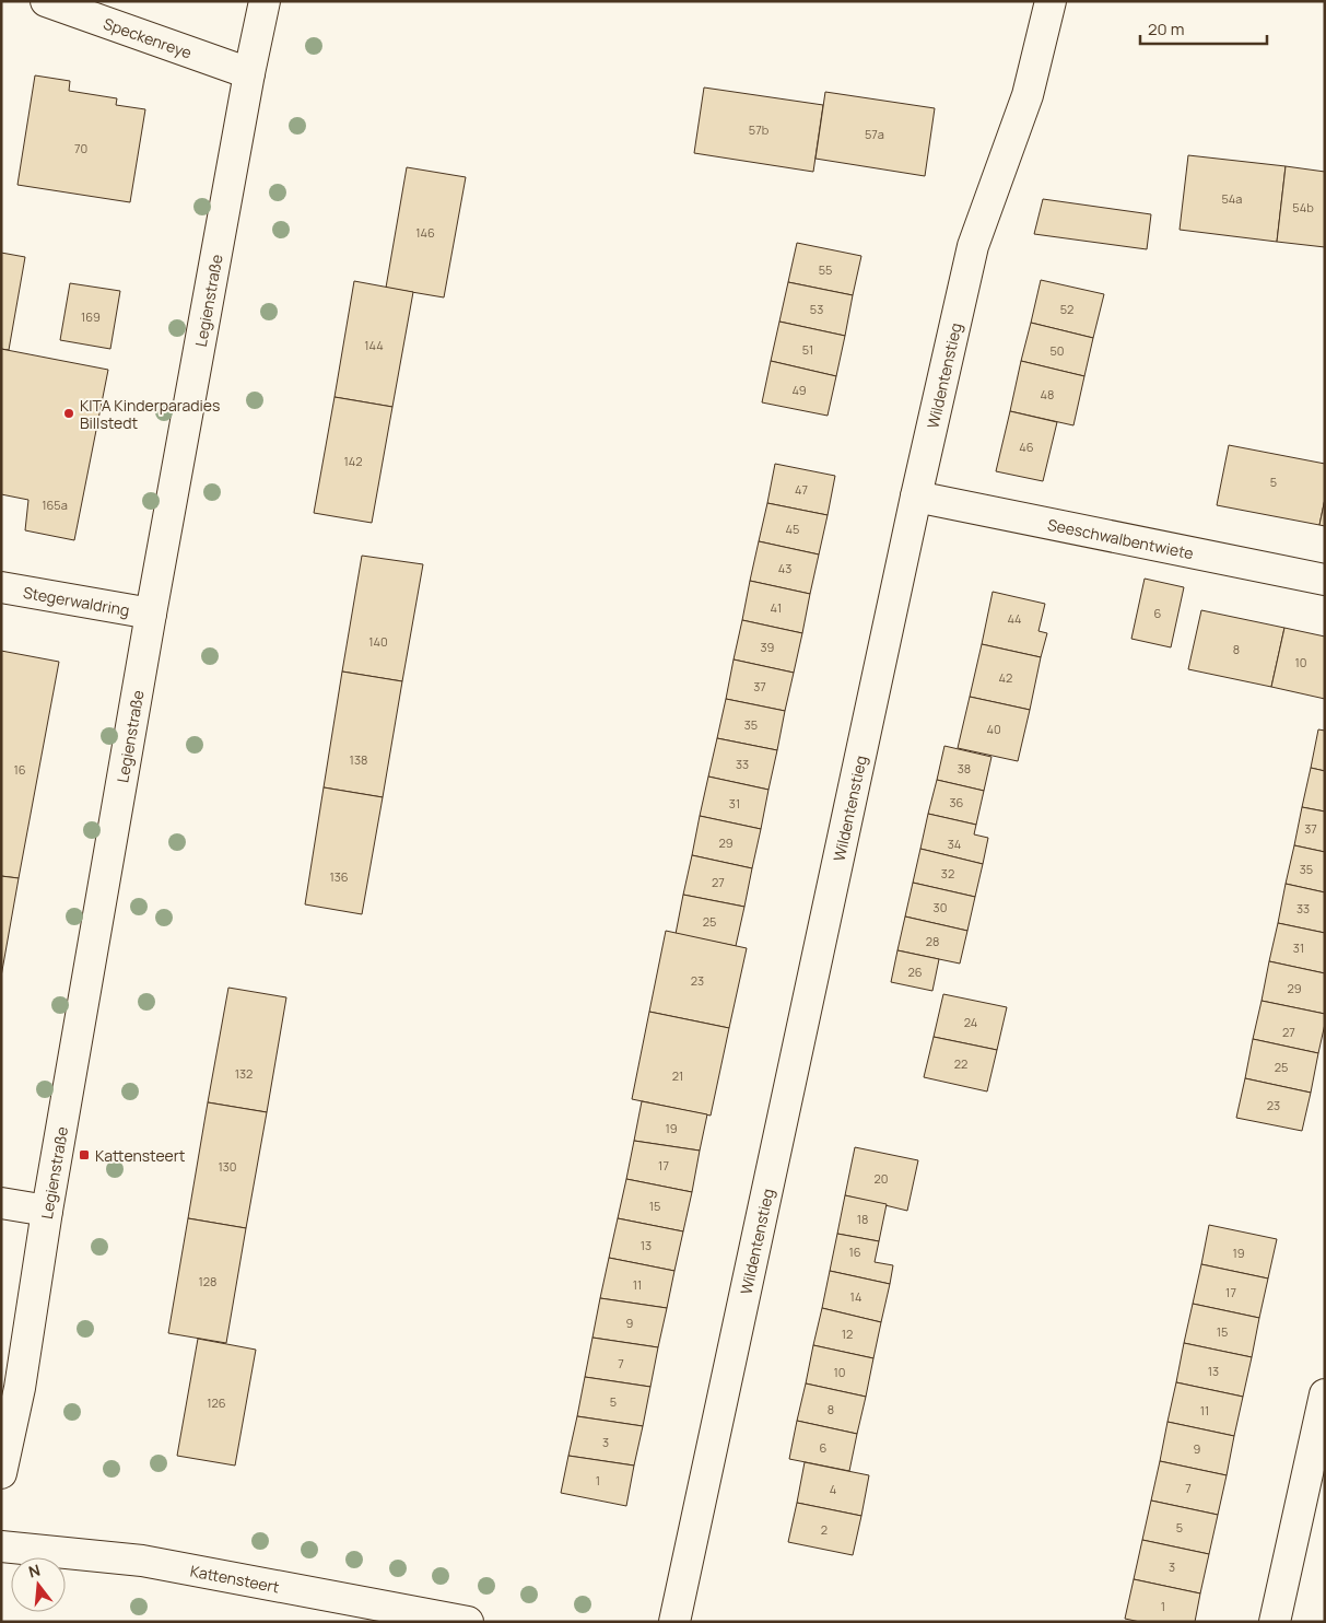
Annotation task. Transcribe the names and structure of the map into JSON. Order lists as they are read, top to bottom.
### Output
{
  "streets": {
    "street": [
      "Speckenreye",
      "Legienstraße",
      "Wildentenstieg",
      "Seeschwalbentwiete",
      "Stegerwaldring",
      "Kattensteert"
    ]
  },
  "crossings": [
    ["Speckenreye", "Legienstraße"],
    ["Legienstraße", "Stegerwaldring"],
    ["Wildentenstieg", "Seeschwalbentwiete"]
  ],
  "places": {
    "other": ["KITA Kinderparadies Billstedt"],
    "transit": ["Kattensteert"]
  },
  "house_numbers": [
    "57b",
    "57a",
    "70",
    "54a",
    "54b",
    "146",
    "55",
    "53",
    "52",
    "169",
    "144",
    "51",
    "50",
    "49",
    "48",
    "46",
    "142",
    "5",
    "47",
    "165a",
    "45",
    "43",
    "41",
    "6",
    "44",
    "140",
    "39",
    "8",
    "10",
    "42",
    "37",
    "35",
    "40",
    "138",
    "33",
    "38",
    "16",
    "36",
    "31",
    "37",
    "29",
    "34",
    "35",
    "32",
    "136",
    "27",
    "30",
    "33",
    "25",
    "28",
    "31",
    "26",
    "23",
    "29",
    "24",
    "27",
    "22",
    "25",
    "132",
    "21",
    "23",
    "19",
    "17",
    "130",
    "20",
    "15",
    "18",
    "13",
    "16",
    "19",
    "128",
    "11",
    "17",
    "14",
    "9",
    "15",
    "12",
    "7",
    "13",
    "10",
    "5",
    "126",
    "8",
    "11",
    "3",
    "6",
    "9",
    "1",
    "7",
    "4",
    "5",
    "2",
    "3",
    "1"
  ],
  "scale_bar": "20 m",
  "north": "top"
}
